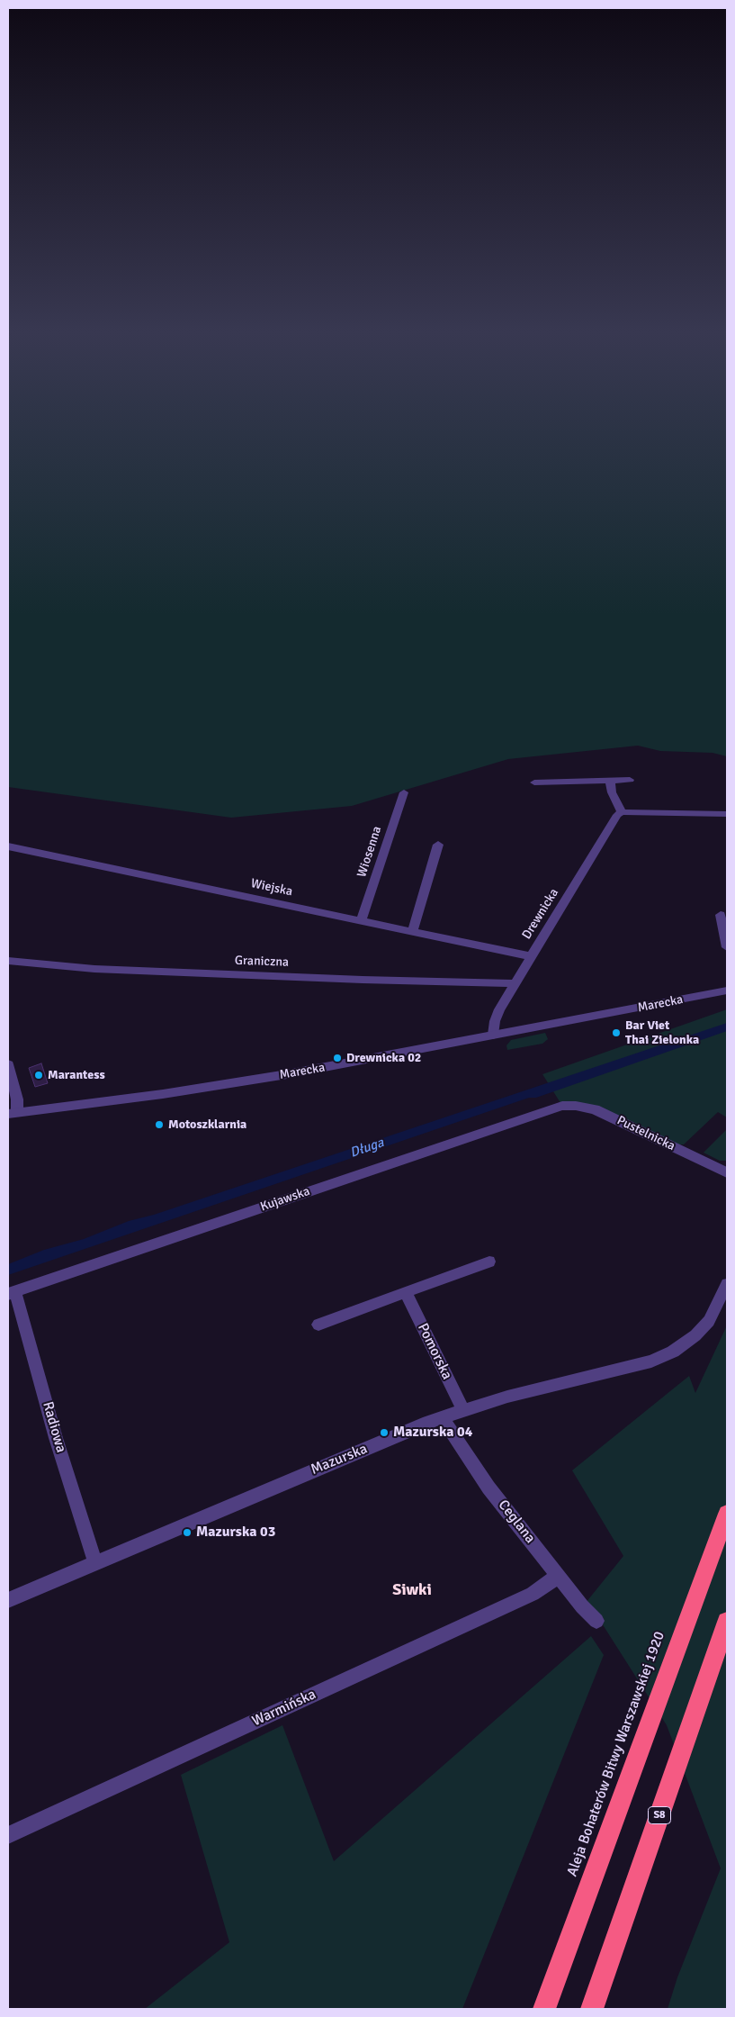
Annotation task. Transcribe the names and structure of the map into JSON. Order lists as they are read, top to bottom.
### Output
{
  "streets": {
    "highway": ["Aleja Bohaterów Bitwy Warszawskiej 1920", "S8"],
    "street": [
      "Wiosenna",
      "Wiejska",
      "Drewnicka",
      "Graniczna",
      "Marecka",
      "Pustelnicka",
      "Kujawska",
      "Pomorska",
      "Radiowa",
      "Mazurska",
      "Ceglana",
      "Warmińska"
    ]
  },
  "crossings": [
    ["Wiosenna", "Wiejska"],
    ["Wiejska", "Drewnicka"],
    ["Drewnicka", "Graniczna"],
    ["Drewnicka", "Marecka"],
    ["Pustelnicka", "Kujawska"],
    ["Kujawska", "Radiowa"],
    ["Pomorska", "Mazurska"],
    ["Radiowa", "Mazurska"],
    ["Mazurska", "Ceglana"],
    ["Ceglana", "Warmińska"]
  ],
  "districts": ["Siwki"],
  "water": ["Długa"],
  "places": [
    "Bar Viet Thai Zielonka",
    "Drewnicka 02",
    "Marantess",
    "Motoszklarnia",
    "Mazurska 04",
    "Mazurska 03"
  ]
}
